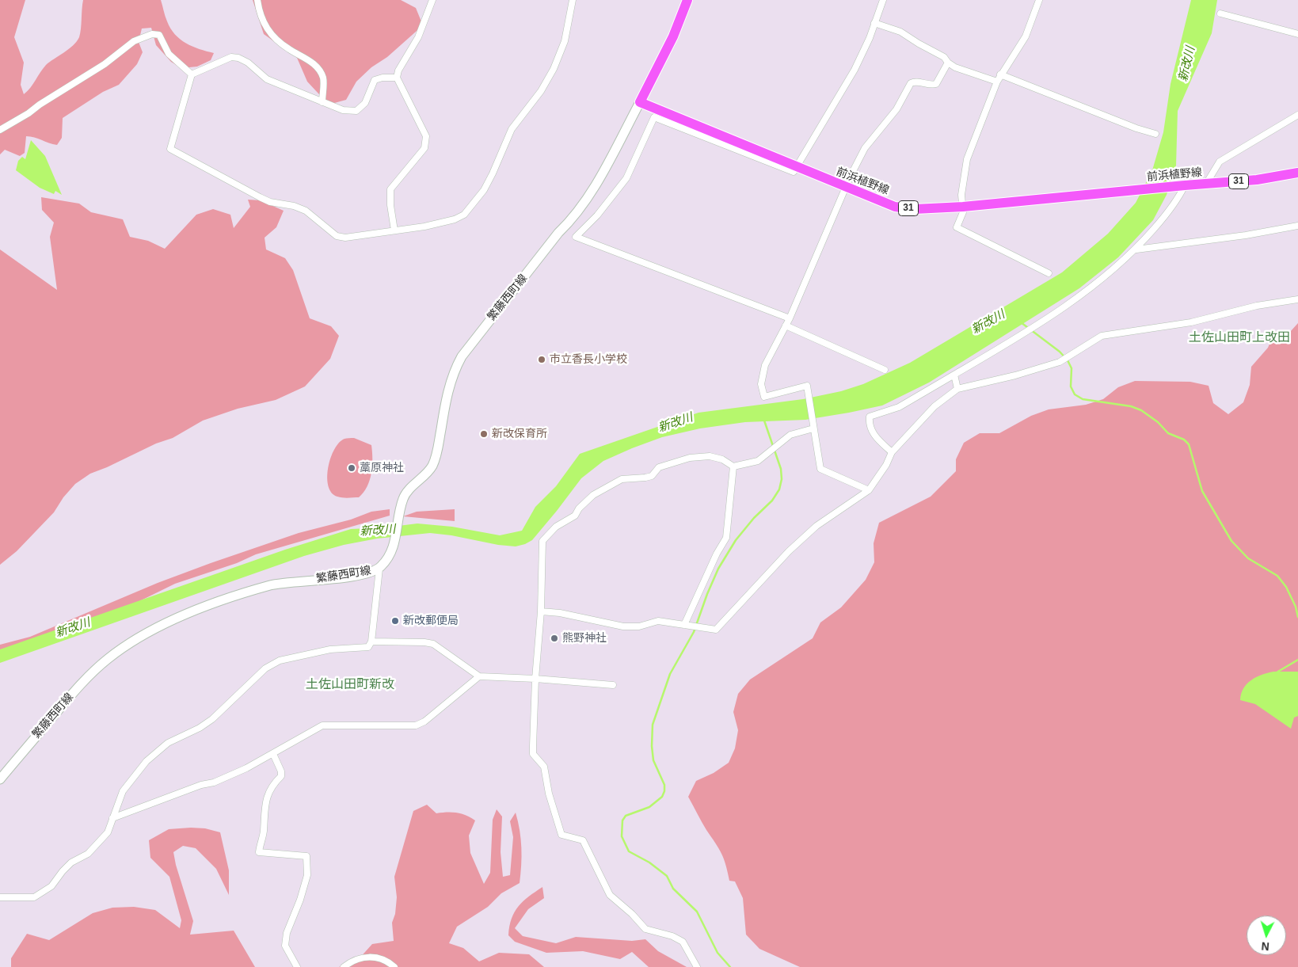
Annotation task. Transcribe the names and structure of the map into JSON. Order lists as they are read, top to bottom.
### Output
{
  "streets": {
    "main road": ["前浜植野線", "31", "繁藤西町線"]
  },
  "crossings": [
    ["前浜植野線", "繁藤西町線"]
  ],
  "districts": ["土佐山田町上改田", "土佐山田町新改"],
  "water": ["新改川"],
  "places": [
    "市立香長小学校",
    "新改保育所",
    "藁原神社",
    "新改郵便局",
    "熊野神社"
  ],
  "north": "bottom"
}
